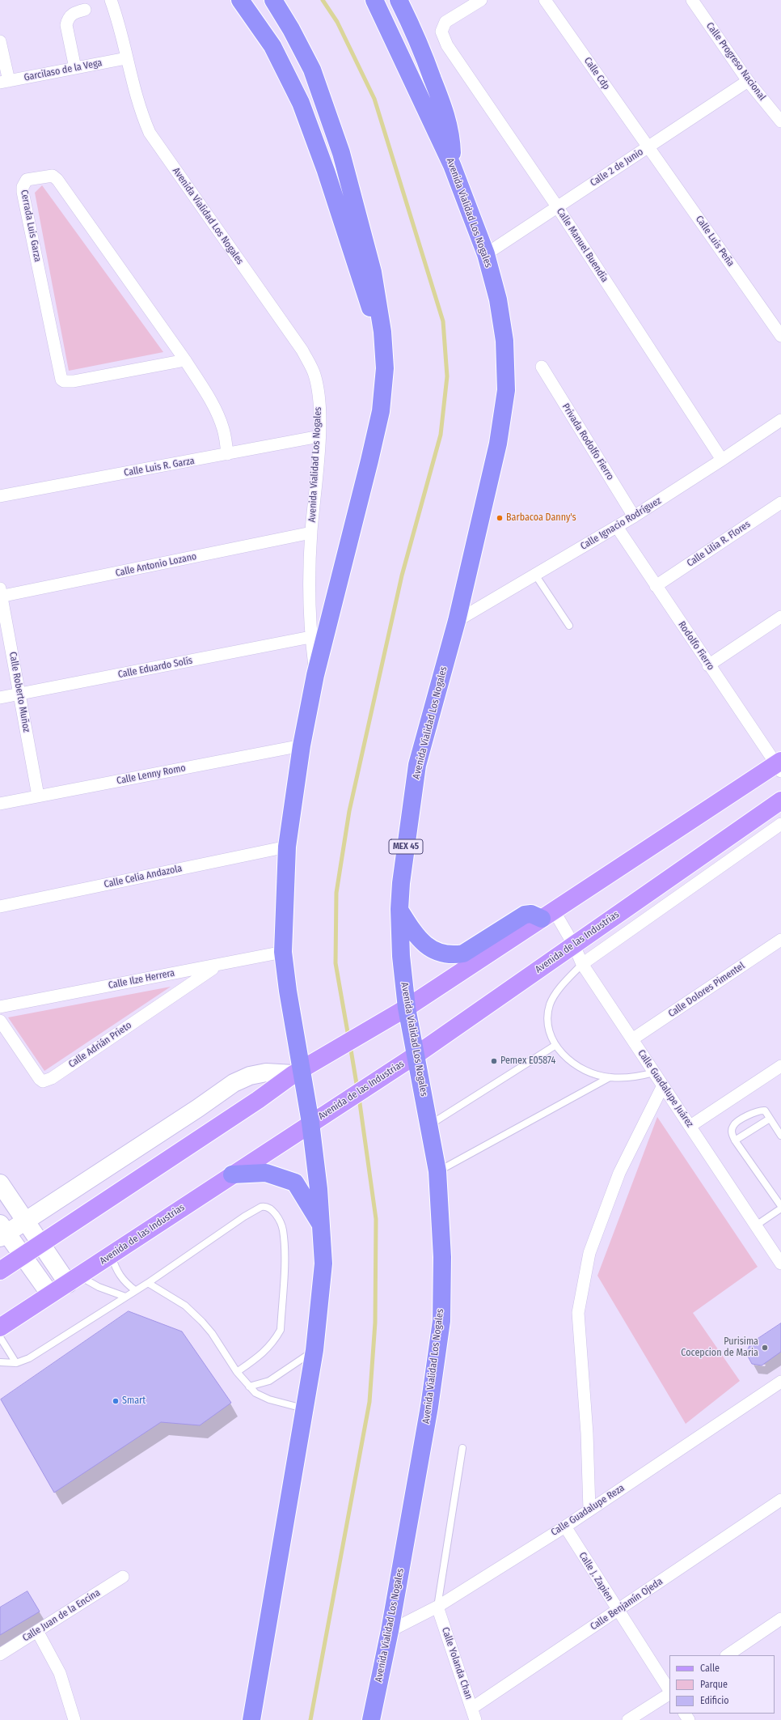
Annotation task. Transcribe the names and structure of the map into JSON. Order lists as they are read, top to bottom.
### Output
{
  "streets": {
    "highway": ["Avenida Vialidad Los Nogales", "MEX 45"],
    "main road": ["Avenida de las Industrias"],
    "street": [
      "Calle Progreso Nacional",
      "Garcilaso de la Vega",
      "Calle Cdp",
      "Calle 2 de Junio",
      "Cerrada Luis Garza",
      "Calle Luis Peña",
      "Calle Manuel Buendía",
      "Privada Rodolfo Fierro",
      "Calle Luis R. Garza",
      "Calle Ignacio Rodríguez",
      "Calle Lilia R. Flores",
      "Calle Antonio Lozano",
      "Rodolfo Fierro",
      "Calle Eduardo Solís",
      "Calle Roberto Muñoz",
      "Calle Lenny Romo",
      "Calle Celia Andazola",
      "Calle Ilze Herrera",
      "Calle Dolores Pimentel",
      "Calle Adrián Prieto",
      "Calle Guadalupe Juárez",
      "Calle Guadalupe Reza",
      "Calle J. Zapien",
      "Calle Benjamín Ojeda",
      "Calle Juan de la Encina",
      "Calle Yolanda Chan"
    ]
  },
  "crossings": [
    ["Calle Progreso Nacional", "Calle 2 de Junio"],
    ["Garcilaso de la Vega", "Avenida Vialidad Los Nogales"],
    ["Calle Cdp", "Calle 2 de Junio"],
    ["Calle Cdp", "Calle Luis Peña"],
    ["Calle 2 de Junio", "Avenida Vialidad Los Nogales"],
    ["Calle 2 de Junio", "Calle Luis Peña"],
    ["Calle 2 de Junio", "Calle Manuel Buendía"],
    ["Avenida Vialidad Los Nogales", "Calle Luis R. Garza"],
    ["Avenida Vialidad Los Nogales", "Calle Ignacio Rodríguez"],
    ["Avenida Vialidad Los Nogales", "Calle Antonio Lozano"],
    ["Avenida Vialidad Los Nogales", "Calle Eduardo Solís"],
    ["Avenida Vialidad Los Nogales", "Calle Lenny Romo"],
    ["Avenida Vialidad Los Nogales", "Calle Celia Andazola"],
    ["Avenida Vialidad Los Nogales", "Avenida de las Industrias"],
    ["Avenida Vialidad Los Nogales", "Calle Ilze Herrera"],
    ["Avenida Vialidad Los Nogales", "Calle Guadalupe Reza"],
    ["Cerrada Luis Garza", "Calle Luis R. Garza"],
    ["Calle Manuel Buendía", "Calle Ignacio Rodríguez"],
    ["Privada Rodolfo Fierro", "Calle Ignacio Rodríguez"],
    ["Calle Ignacio Rodríguez", "Rodolfo Fierro"],
    ["Calle Lilia R. Flores", "Rodolfo Fierro"],
    ["Calle Antonio Lozano", "Calle Roberto Muñoz"],
    ["Calle Eduardo Solís", "Calle Roberto Muñoz"],
    ["Calle Roberto Muñoz", "Calle Lenny Romo"],
    ["Avenida de las Industrias", "Calle Guadalupe Juárez"],
    ["Calle Ilze Herrera", "Calle Adrián Prieto"],
    ["Calle Dolores Pimentel", "Calle Guadalupe Juárez"],
    ["Calle Guadalupe Reza", "Calle J. Zapien"],
    ["Calle Guadalupe Reza", "Calle Yolanda Chan"],
    ["Calle J. Zapien", "Calle Benjamín Ojeda"],
    ["Calle Benjamín Ojeda", "Calle Yolanda Chan"]
  ],
  "places": [
    "Barbacoa Danny's",
    "Pemex E05874",
    "Purisima Cocepcion de Maria",
    "Smart"
  ],
  "legend": ["Calle", "Parque", "Edificio"]
}
